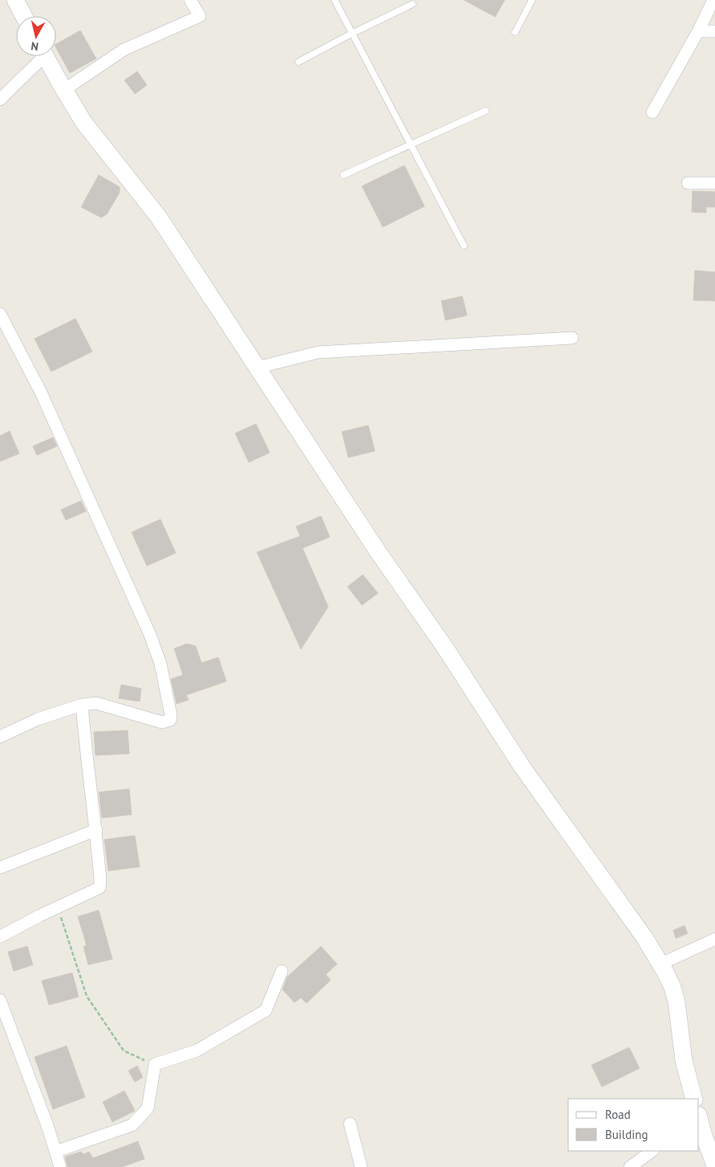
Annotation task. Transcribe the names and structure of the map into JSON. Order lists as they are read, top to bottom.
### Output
{
  "legend": ["Road", "Building"],
  "north": "bottom"
}
